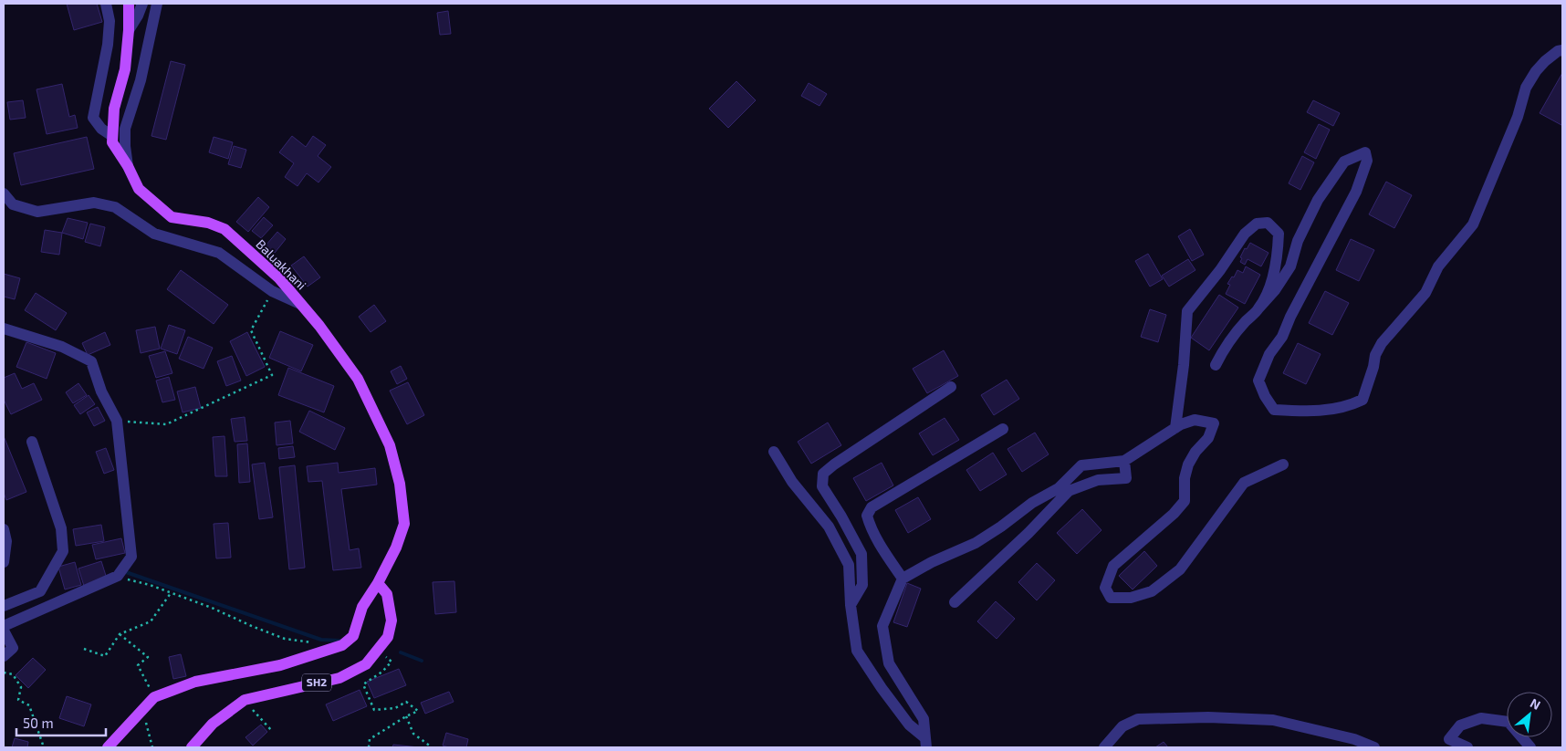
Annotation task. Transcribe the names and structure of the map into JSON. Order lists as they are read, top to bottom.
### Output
{
  "streets": {
    "main road": ["Baluakhani", "SH2"]
  },
  "crossings": [
    ["Baluakhani", "SH2"]
  ],
  "scale_bar": "50 m",
  "north": "top right"
}
